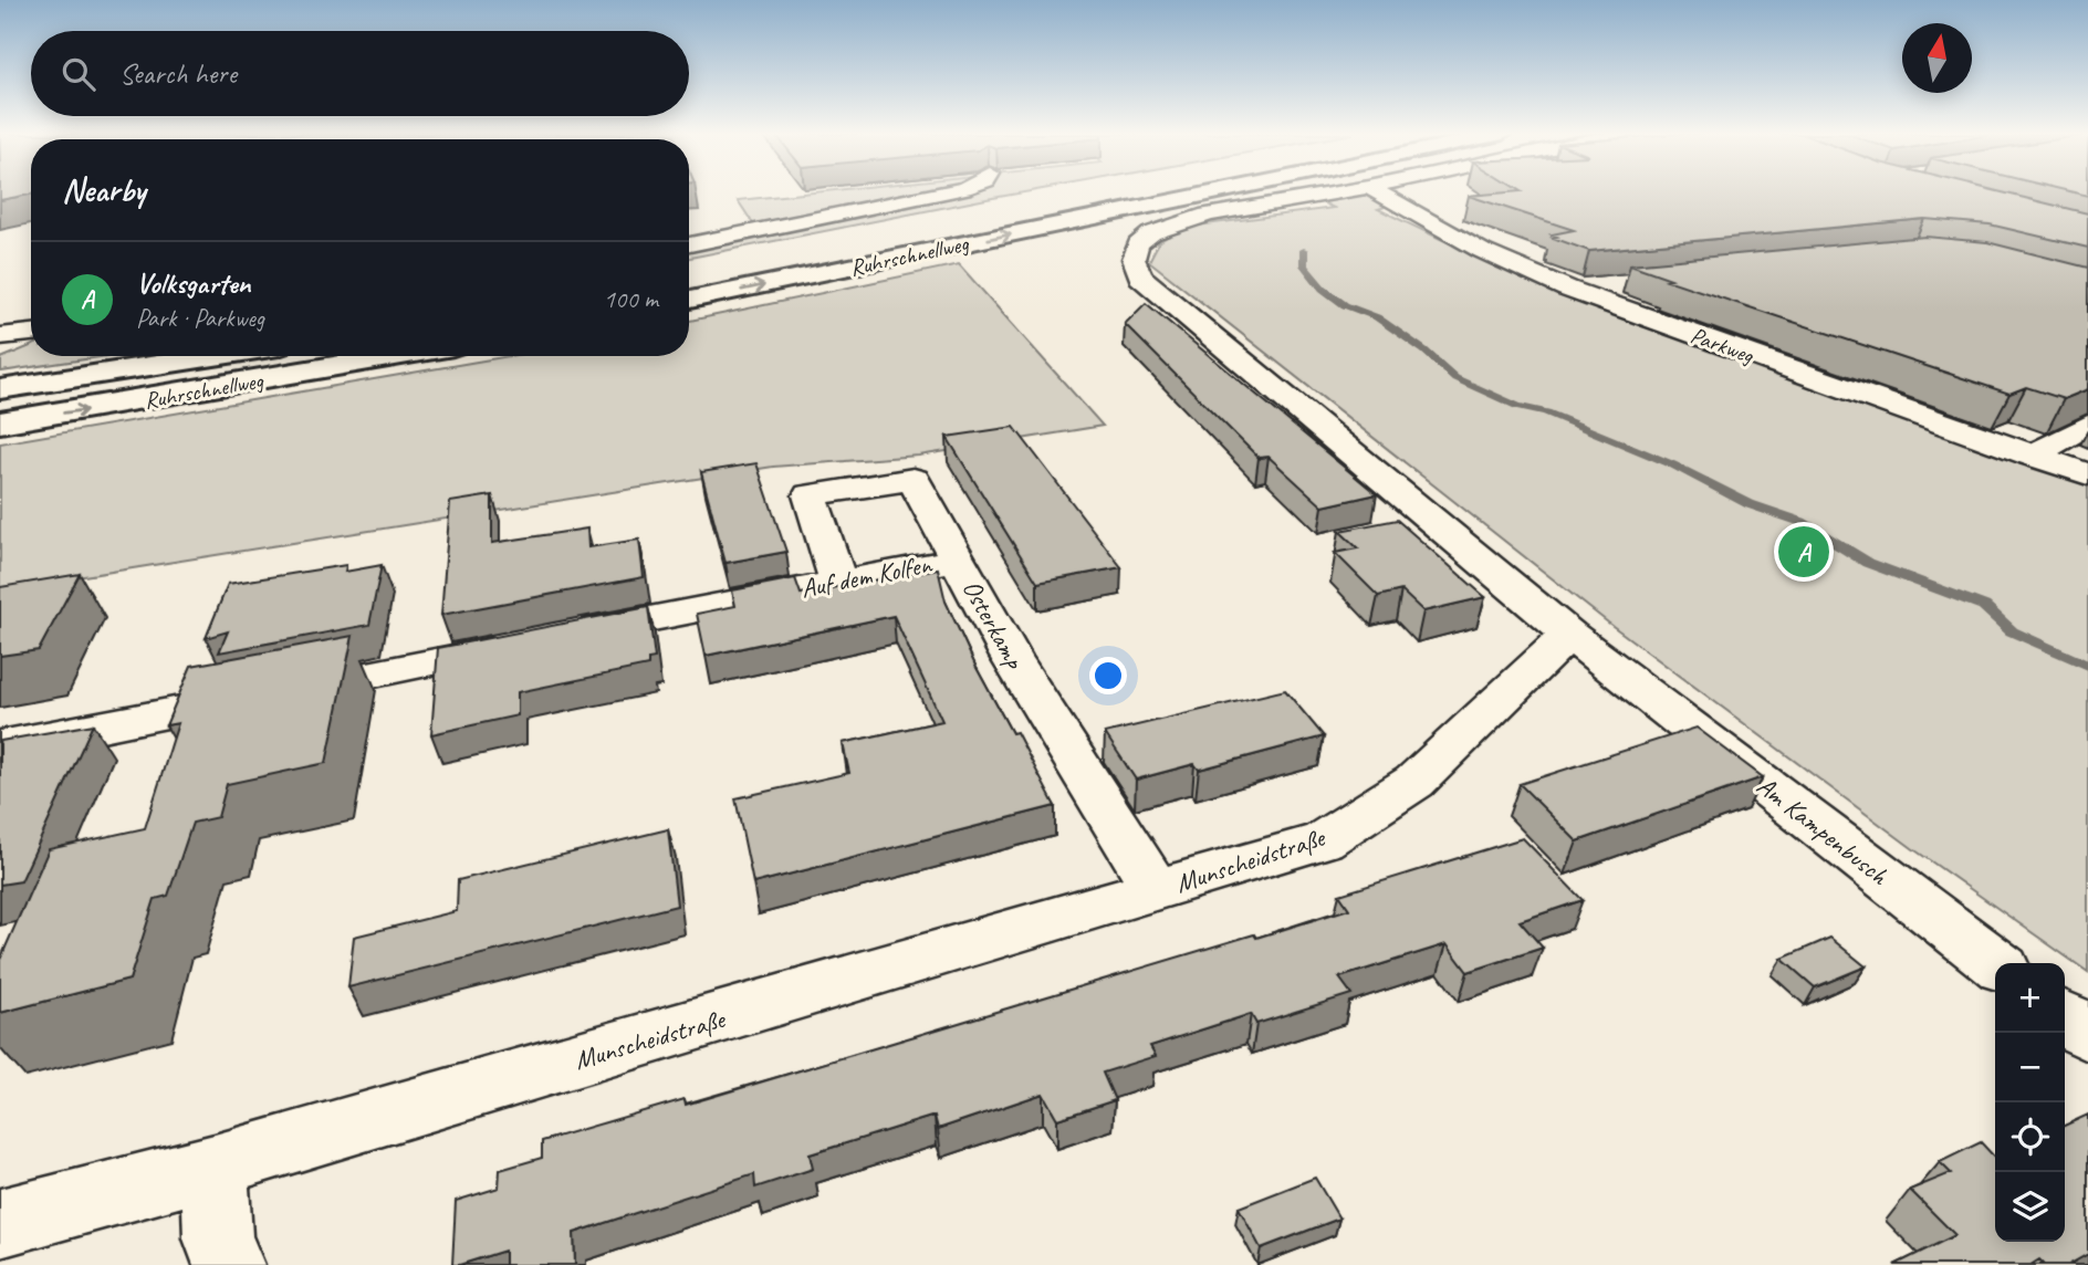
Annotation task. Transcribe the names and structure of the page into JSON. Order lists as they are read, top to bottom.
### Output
{
  "streets": {
    "highway": ["Ruhrschnellweg"],
    "street": [
      "Parkweg",
      "Auf dem Kolfen",
      "Osterkamp",
      "Am Kampenbusch",
      "Munscheidstraße"
    ]
  },
  "crossings": [
    ["Auf dem Kolfen", "Osterkamp"],
    ["Osterkamp", "Munscheidstraße"],
    ["Am Kampenbusch", "Munscheidstraße"]
  ],
  "one_way": ["Ruhrschnellweg"],
  "north": "top",
  "page": {
    "search": "Search here",
    "heading": "Nearby",
    "list": [
      {
        "mark": "A",
        "name": "Volksgarten",
        "note": "Park · Parkweg",
        "value": "100 m"
      }
    ],
    "pins": "A",
    "map_buttons": ["+", "−"]
  }
}
